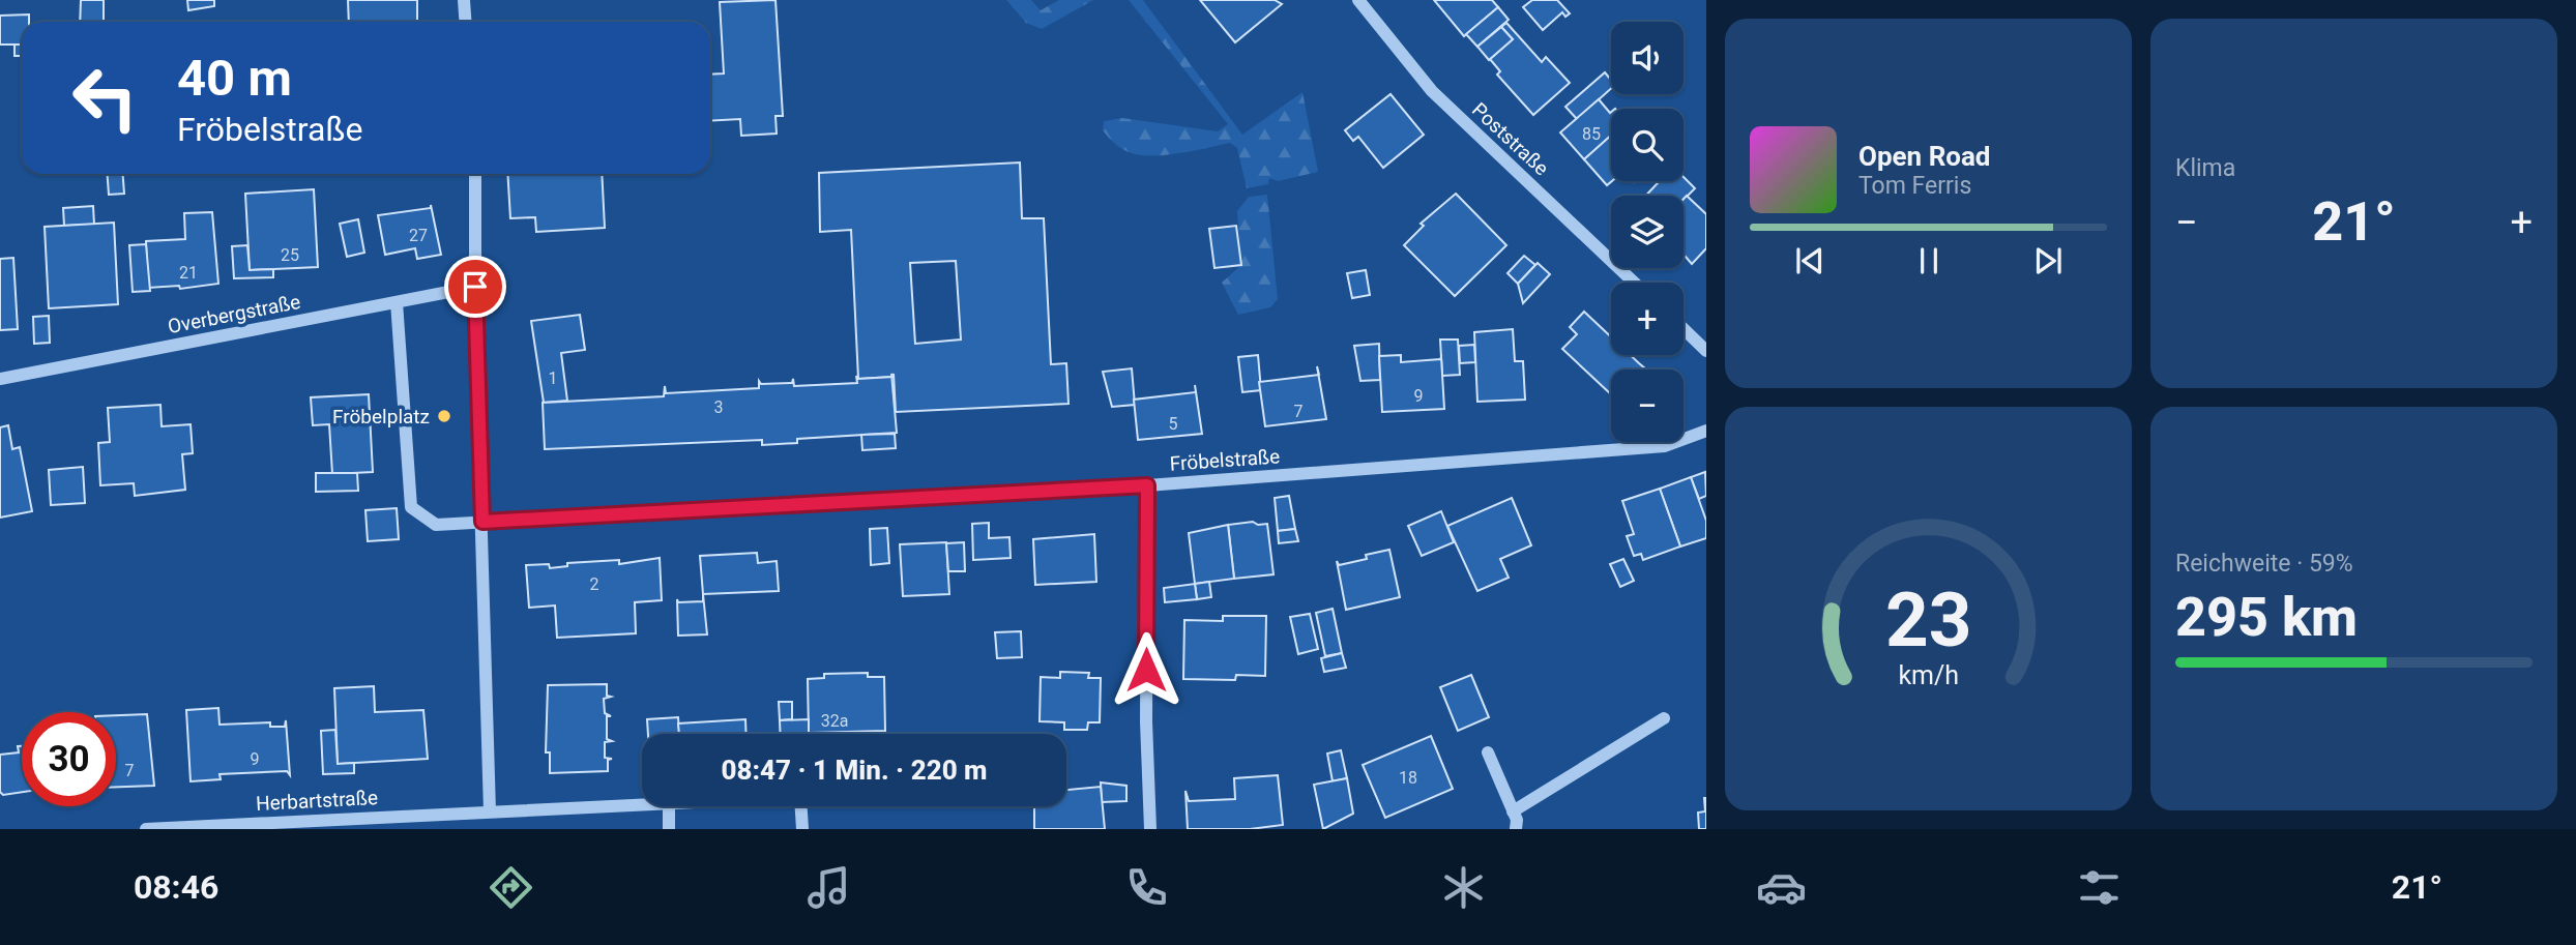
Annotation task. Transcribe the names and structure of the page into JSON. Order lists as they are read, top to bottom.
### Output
{
  "streets": {
    "street": [
      "Poststraße",
      "Overbergstraße",
      "Fröbelstraße",
      "Herbartstraße"
    ]
  },
  "places": ["Fröbelplatz"],
  "house_numbers": [
    "85",
    "27",
    "25",
    "21",
    "1",
    "9",
    "3",
    "7",
    "5",
    "2",
    "32a",
    "9",
    "7",
    "18"
  ],
  "page": {
    "tile": [
      "Klima",
      ["Reichweite · 59%", "295 km"]
    ],
    "map_buttons": ["+", "−"],
    "turn": ["40 m", "Fröbelstraße"],
    "song": ["Open Road", "Tom Ferris"],
    "heat": ["−", "21°", "+"],
    "limit": "30",
    "trip": "08:47 · 1 Min. · 220 m",
    "tabs": ["08:46", "21°"],
    "gauge": ["23", "km/h"]
  }
}
